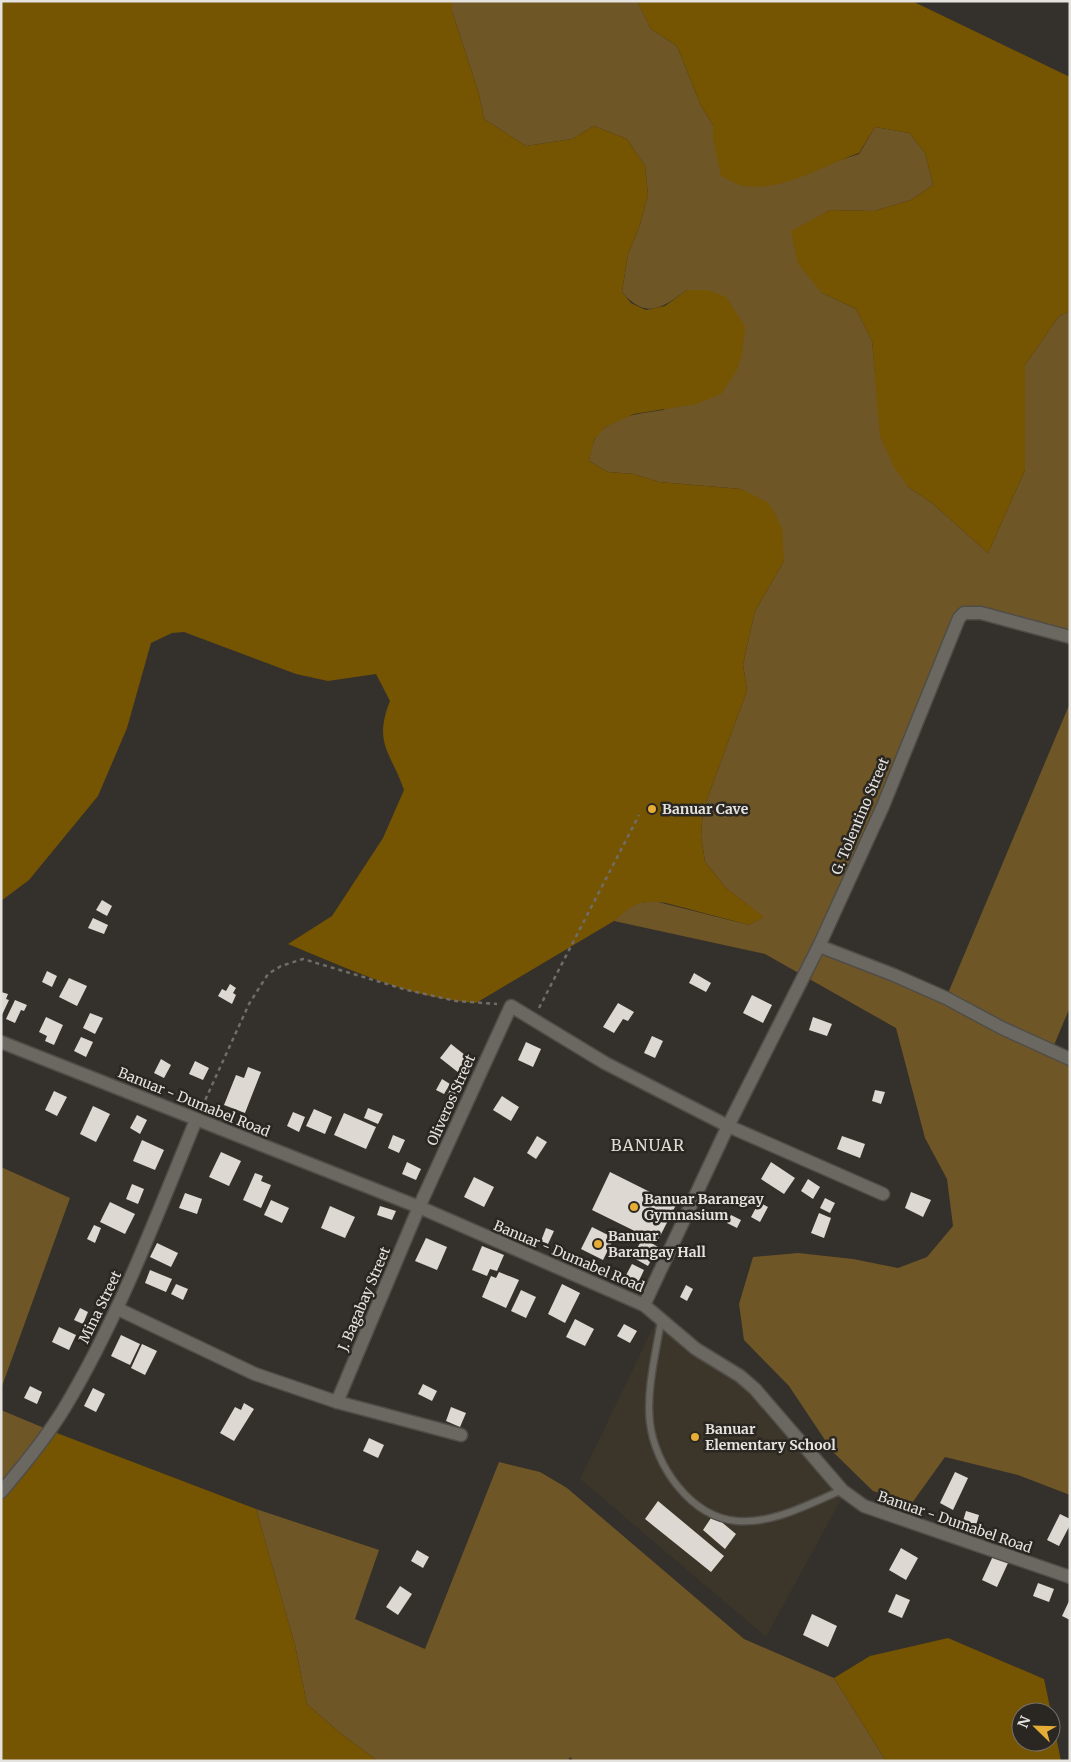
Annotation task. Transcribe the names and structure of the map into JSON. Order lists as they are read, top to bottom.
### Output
{
  "streets": {
    "street": [
      "G. Tolentino Street",
      "Oliveros Street",
      "Banuar - Dumabel Road",
      "J. Bagabay Street",
      "Mina Street"
    ]
  },
  "crossings": [
    ["G. Tolentino Street", "Banuar - Dumabel Road"],
    ["Oliveros Street", "Banuar - Dumabel Road"],
    ["Oliveros Street", "J. Bagabay Street"],
    ["Banuar - Dumabel Road", "J. Bagabay Street"],
    ["Banuar - Dumabel Road", "Mina Street"]
  ],
  "districts": ["BANUAR"],
  "places": [
    "Banuar Cave",
    "Banuar Barangay Gymnasium",
    "Banuar Barangay Hall",
    "Banuar Elementary School"
  ],
  "north": "top left"
}
